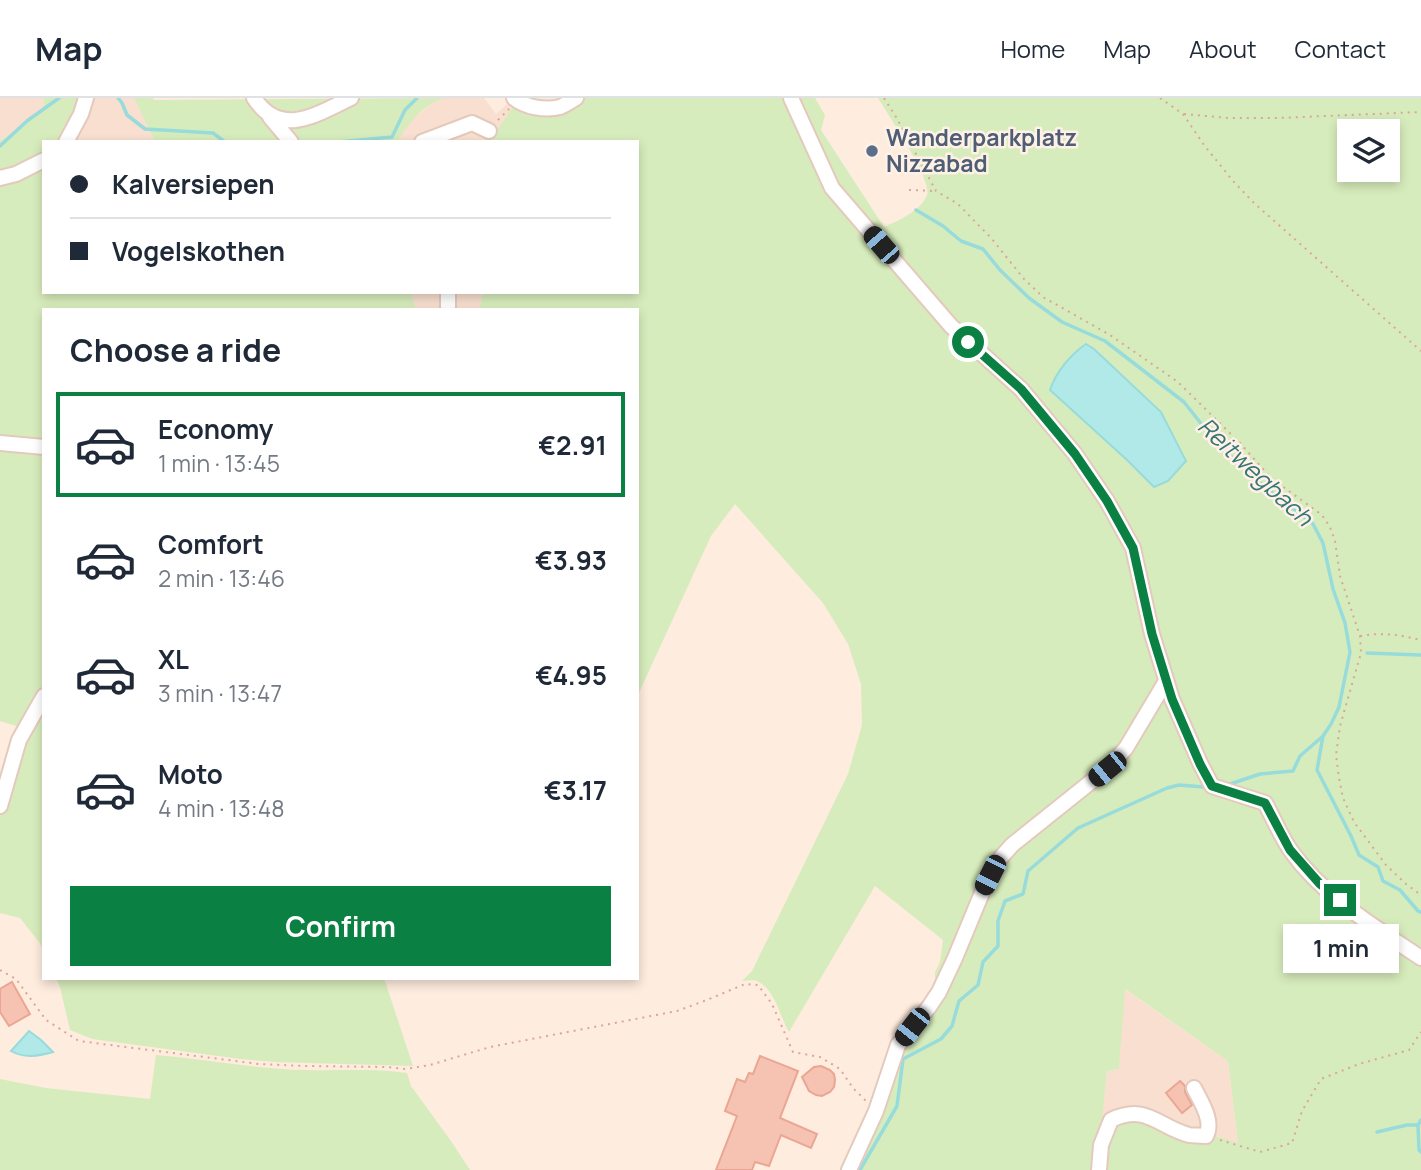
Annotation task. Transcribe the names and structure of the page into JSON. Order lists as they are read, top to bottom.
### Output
{
  "water": ["Reitwegbach"],
  "places": ["Wanderparkplatz Nizzabad"],
  "page": {
    "header": "Map",
    "nav": [
      "Home",
      "Map",
      "About",
      "Contact"
    ],
    "banner": ["Kalversiepen", "Vogelskothen"],
    "heading": "Choose a ride",
    "list": [
      {
        "name": "Economy",
        "note": "1 min · 13:45",
        "value": "€2.91"
      },
      {
        "name": "Comfort",
        "note": "2 min · 13:46",
        "value": "€3.93"
      },
      {
        "name": "XL",
        "note": "3 min · 13:47",
        "value": "€4.95"
      },
      {
        "name": "Moto",
        "note": "4 min · 13:48",
        "value": "€3.17"
      }
    ],
    "buttons": "Confirm",
    "bubble": "1 min"
  }
}
